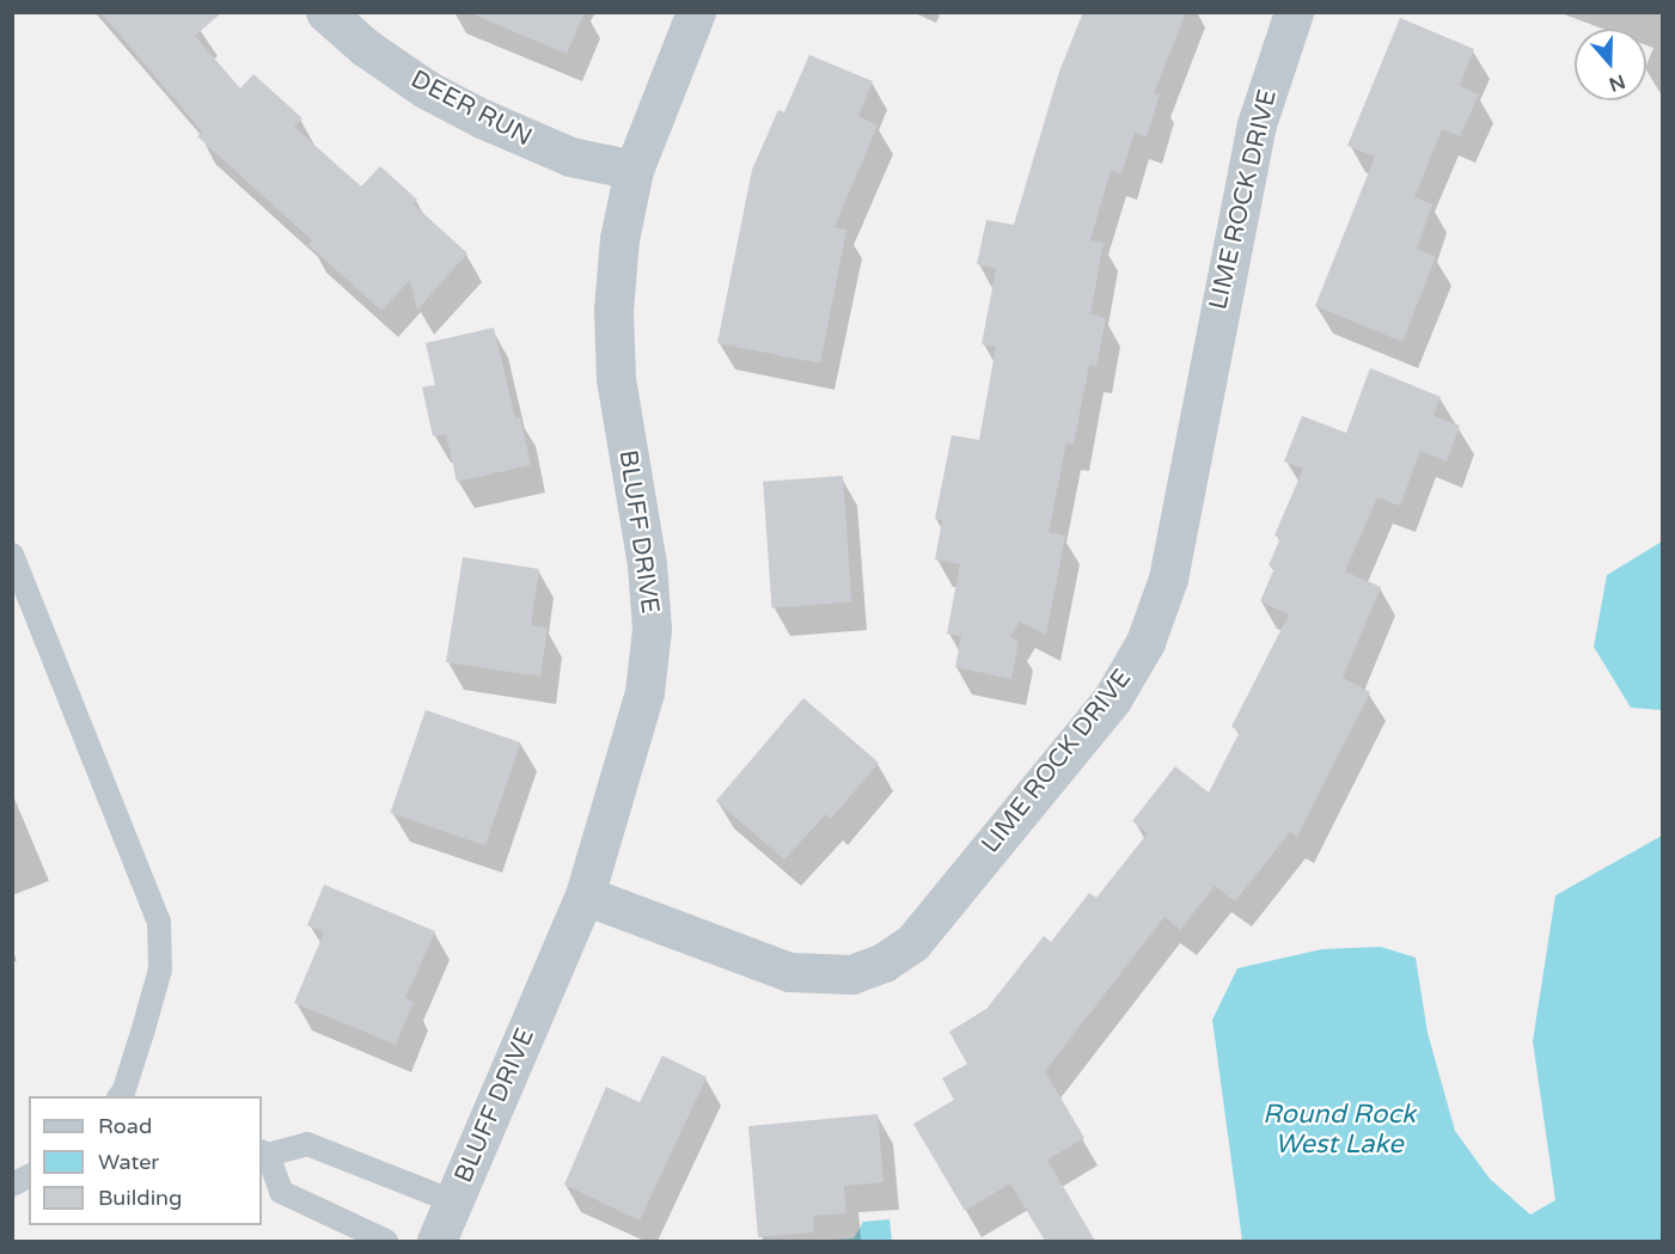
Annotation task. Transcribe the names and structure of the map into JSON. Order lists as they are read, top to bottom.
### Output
{
  "streets": {
    "street": ["DEER RUN", "LIME ROCK DRIVE", "BLUFF DRIVE"]
  },
  "crossings": [
    ["DEER RUN", "BLUFF DRIVE"],
    ["LIME ROCK DRIVE", "BLUFF DRIVE"]
  ],
  "water": ["Round Rock West Lake"],
  "legend": ["Road", "Water", "Building"],
  "north": "bottom"
}
